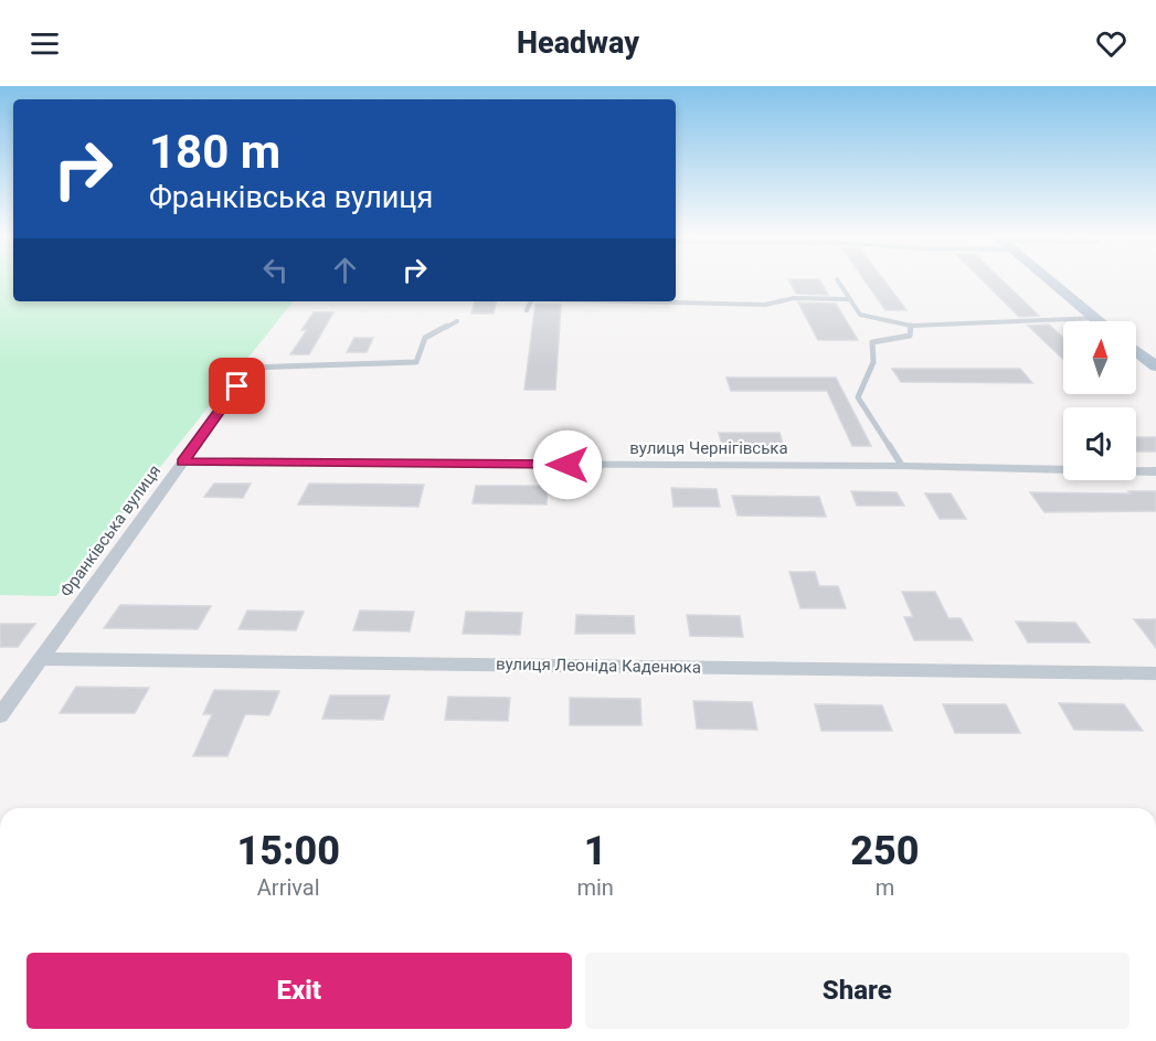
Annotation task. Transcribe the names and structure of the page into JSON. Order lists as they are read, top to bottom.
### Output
{
  "streets": {
    "street": ["вулиця Чернігівська", "Франківська вулиця", "вулиця Леоніда Каденюка"]
  },
  "crossings": [
    ["вулиця Чернігівська", "Франківська вулиця"],
    ["Франківська вулиця", "вулиця Леоніда Каденюка"]
  ],
  "north": "top",
  "page": {
    "header": "Headway",
    "turn": ["180 m", "Франківська вулиця"],
    "eta": [
      "15:00",
      "Arrival",
      "1",
      "min",
      "250",
      "m"
    ],
    "buttons": ["Exit", "Share"]
  }
}
